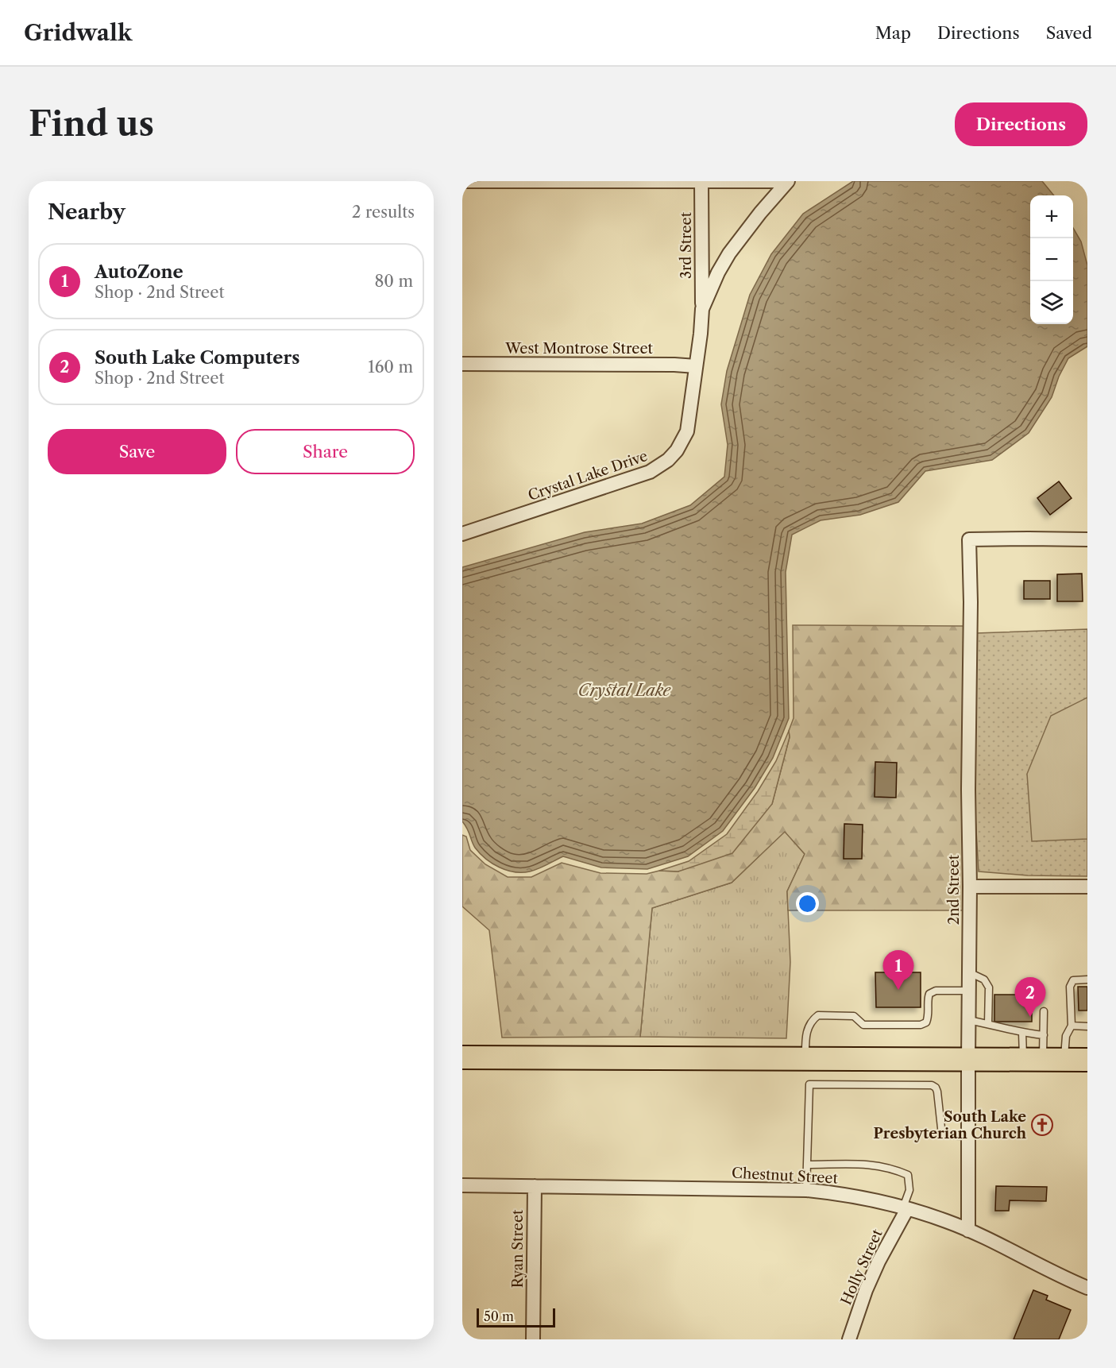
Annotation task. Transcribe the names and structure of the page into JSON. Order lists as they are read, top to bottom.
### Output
{
  "streets": {
    "street": [
      "3rd Street",
      "West Montrose Street",
      "Crystal Lake Drive",
      "2nd Street",
      "Chestnut Street",
      "Ryan Street",
      "Holly Street"
    ]
  },
  "crossings": [
    ["3rd Street", "Crystal Lake Drive"],
    ["West Montrose Street", "Crystal Lake Drive"],
    ["2nd Street", "Chestnut Street"],
    ["Chestnut Street", "Ryan Street"],
    ["Chestnut Street", "Holly Street"]
  ],
  "water": ["Crystal Lake"],
  "places": {
    "church": ["South Lake Presbyterian Church"]
  },
  "scale_bar": "50 m",
  "page": {
    "header": "Gridwalk",
    "nav": ["Map", "Directions", "Saved"],
    "buttons": [
      "Directions",
      ["Save", "Share"]
    ],
    "title": "Find us",
    "heading": ["Nearby", "2 results"],
    "map_buttons": ["+", "−"],
    "list": [
      {
        "mark": "1",
        "name": "AutoZone",
        "note": "Shop · 2nd Street",
        "value": "80 m"
      },
      {
        "mark": "2",
        "name": "South Lake Computers",
        "note": "Shop · 2nd Street",
        "value": "160 m"
      }
    ],
    "pins": ["1", "2"],
    "scale": "50 m"
  }
}
